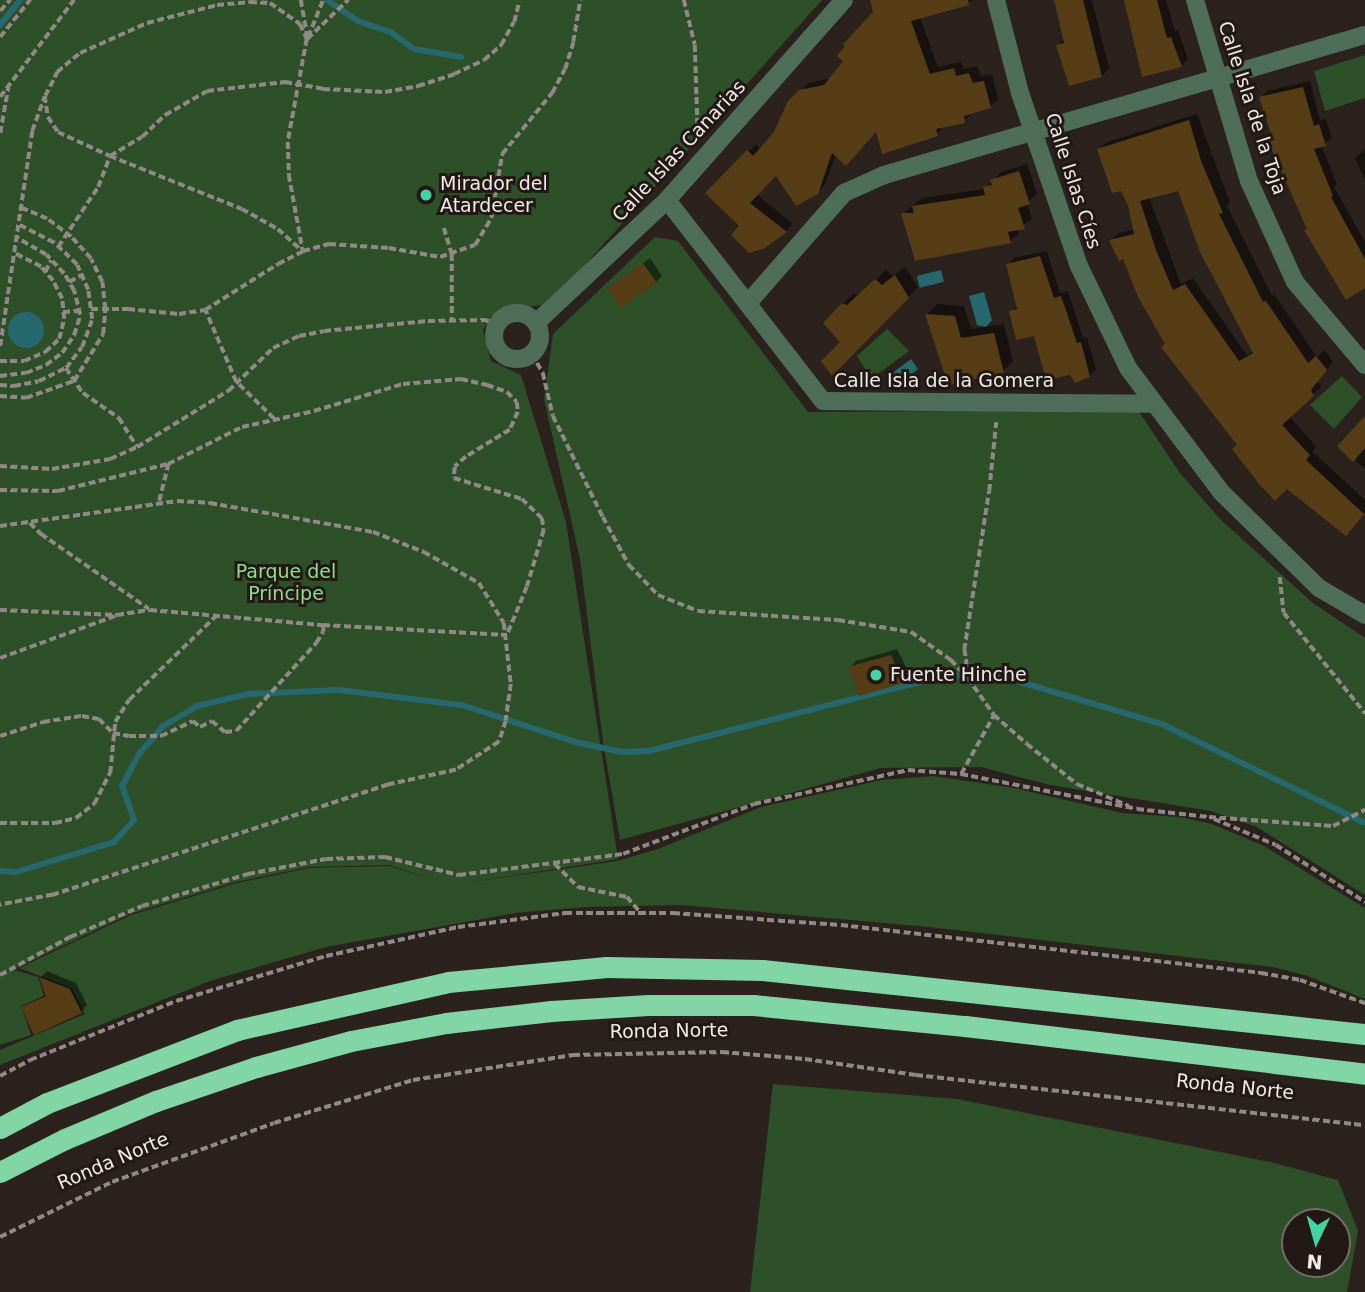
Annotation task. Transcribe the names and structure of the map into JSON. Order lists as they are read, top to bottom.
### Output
{
  "streets": {
    "highway": ["Ronda Norte"],
    "street": [
      "Calle Isla de la Toja",
      "Calle Islas Canarias",
      "Calle Islas Cíes",
      "Calle Isla de la Gomera"
    ]
  },
  "crossings": [
    ["Calle Islas Canarias", "Calle Isla de la Gomera"],
    ["Calle Islas Cíes", "Calle Isla de la Gomera"]
  ],
  "parks": ["Parque del Príncipe"],
  "places": ["Mirador del Atardecer", "Fuente Hinche"],
  "north": "bottom"
}
